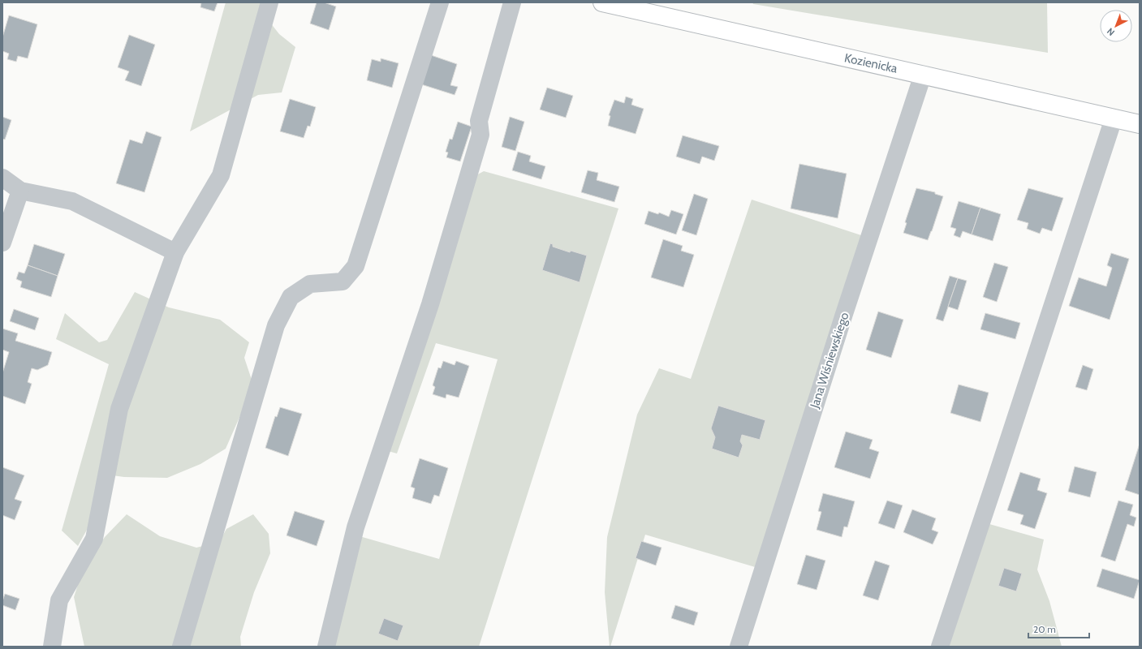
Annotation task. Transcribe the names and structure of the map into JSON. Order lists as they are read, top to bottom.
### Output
{
  "streets": {
    "main road": ["Kozienicka"],
    "street": ["Jana Wiśniewskiego"]
  },
  "crossings": [
    ["Kozienicka", "Jana Wiśniewskiego"]
  ],
  "scale_bar": "20 m",
  "north": "bottom left"
}
